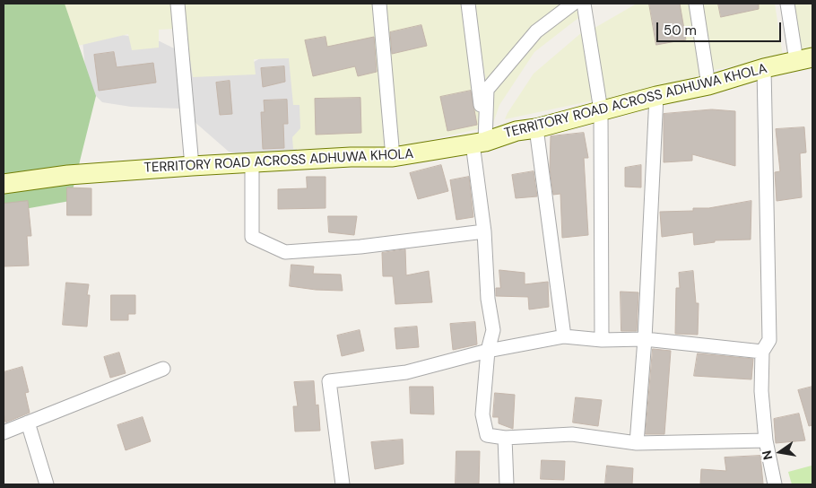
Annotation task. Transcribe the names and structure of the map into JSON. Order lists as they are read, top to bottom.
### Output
{
  "streets": {
    "street": ["TERRITORY ROAD ACROSS ADHUWA KHOLA"]
  },
  "scale_bar": "50 m",
  "north": "left"
}
